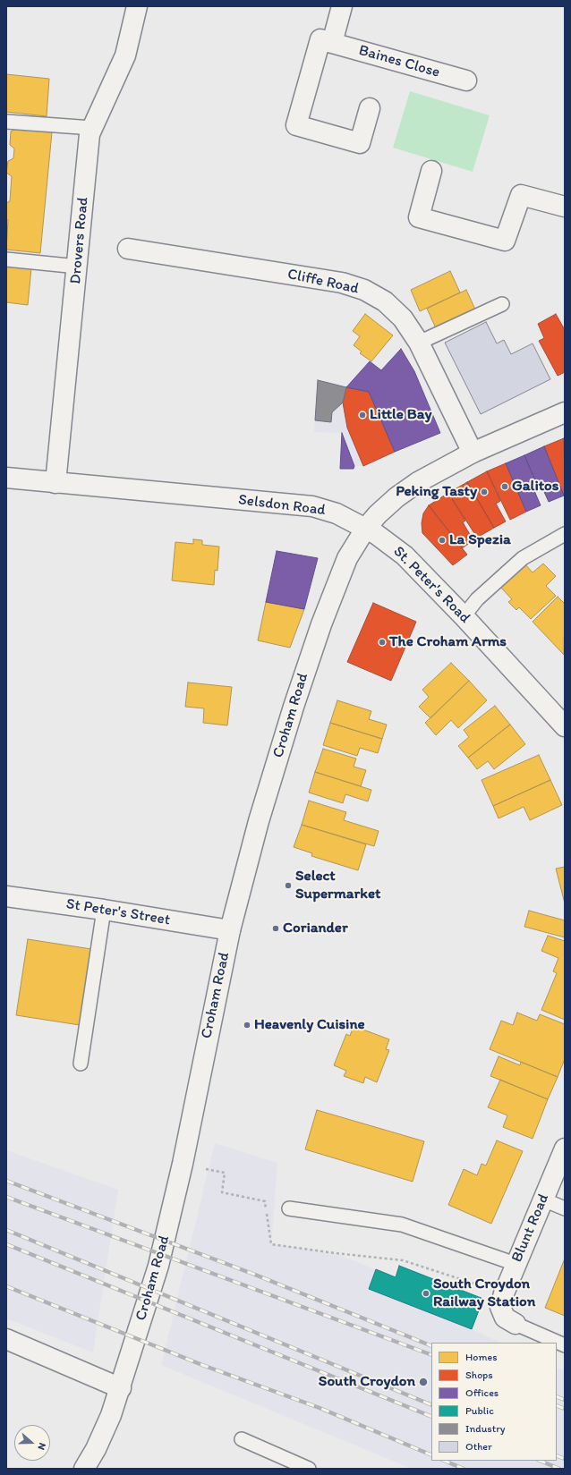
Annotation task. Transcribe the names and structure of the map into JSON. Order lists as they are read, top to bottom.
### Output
{
  "streets": {
    "street": [
      "Baines Close",
      "Drovers Road",
      "Cliffe Road",
      "Selsdon Road",
      "St. Peter's Road",
      "Croham Road",
      "St Peter's Street",
      "Blunt Road"
    ]
  },
  "crossings": [
    ["Drovers Road", "Selsdon Road"],
    ["Selsdon Road", "St. Peter's Road"],
    ["Selsdon Road", "Croham Road"],
    ["St. Peter's Road", "Croham Road"],
    ["Croham Road", "St Peter's Street"]
  ],
  "places": [
    "Little Bay",
    "Galitos",
    "Peking Tasty",
    "La Spezia",
    "The Croham Arms",
    "Select Supermarket",
    "Coriander",
    "Heavenly Cuisine",
    "South Croydon Railway Station",
    "South Croydon"
  ],
  "legend": [
    "Homes",
    "Shops",
    "Offices",
    "Public",
    "Industry",
    "Other"
  ],
  "north": "right"
}
